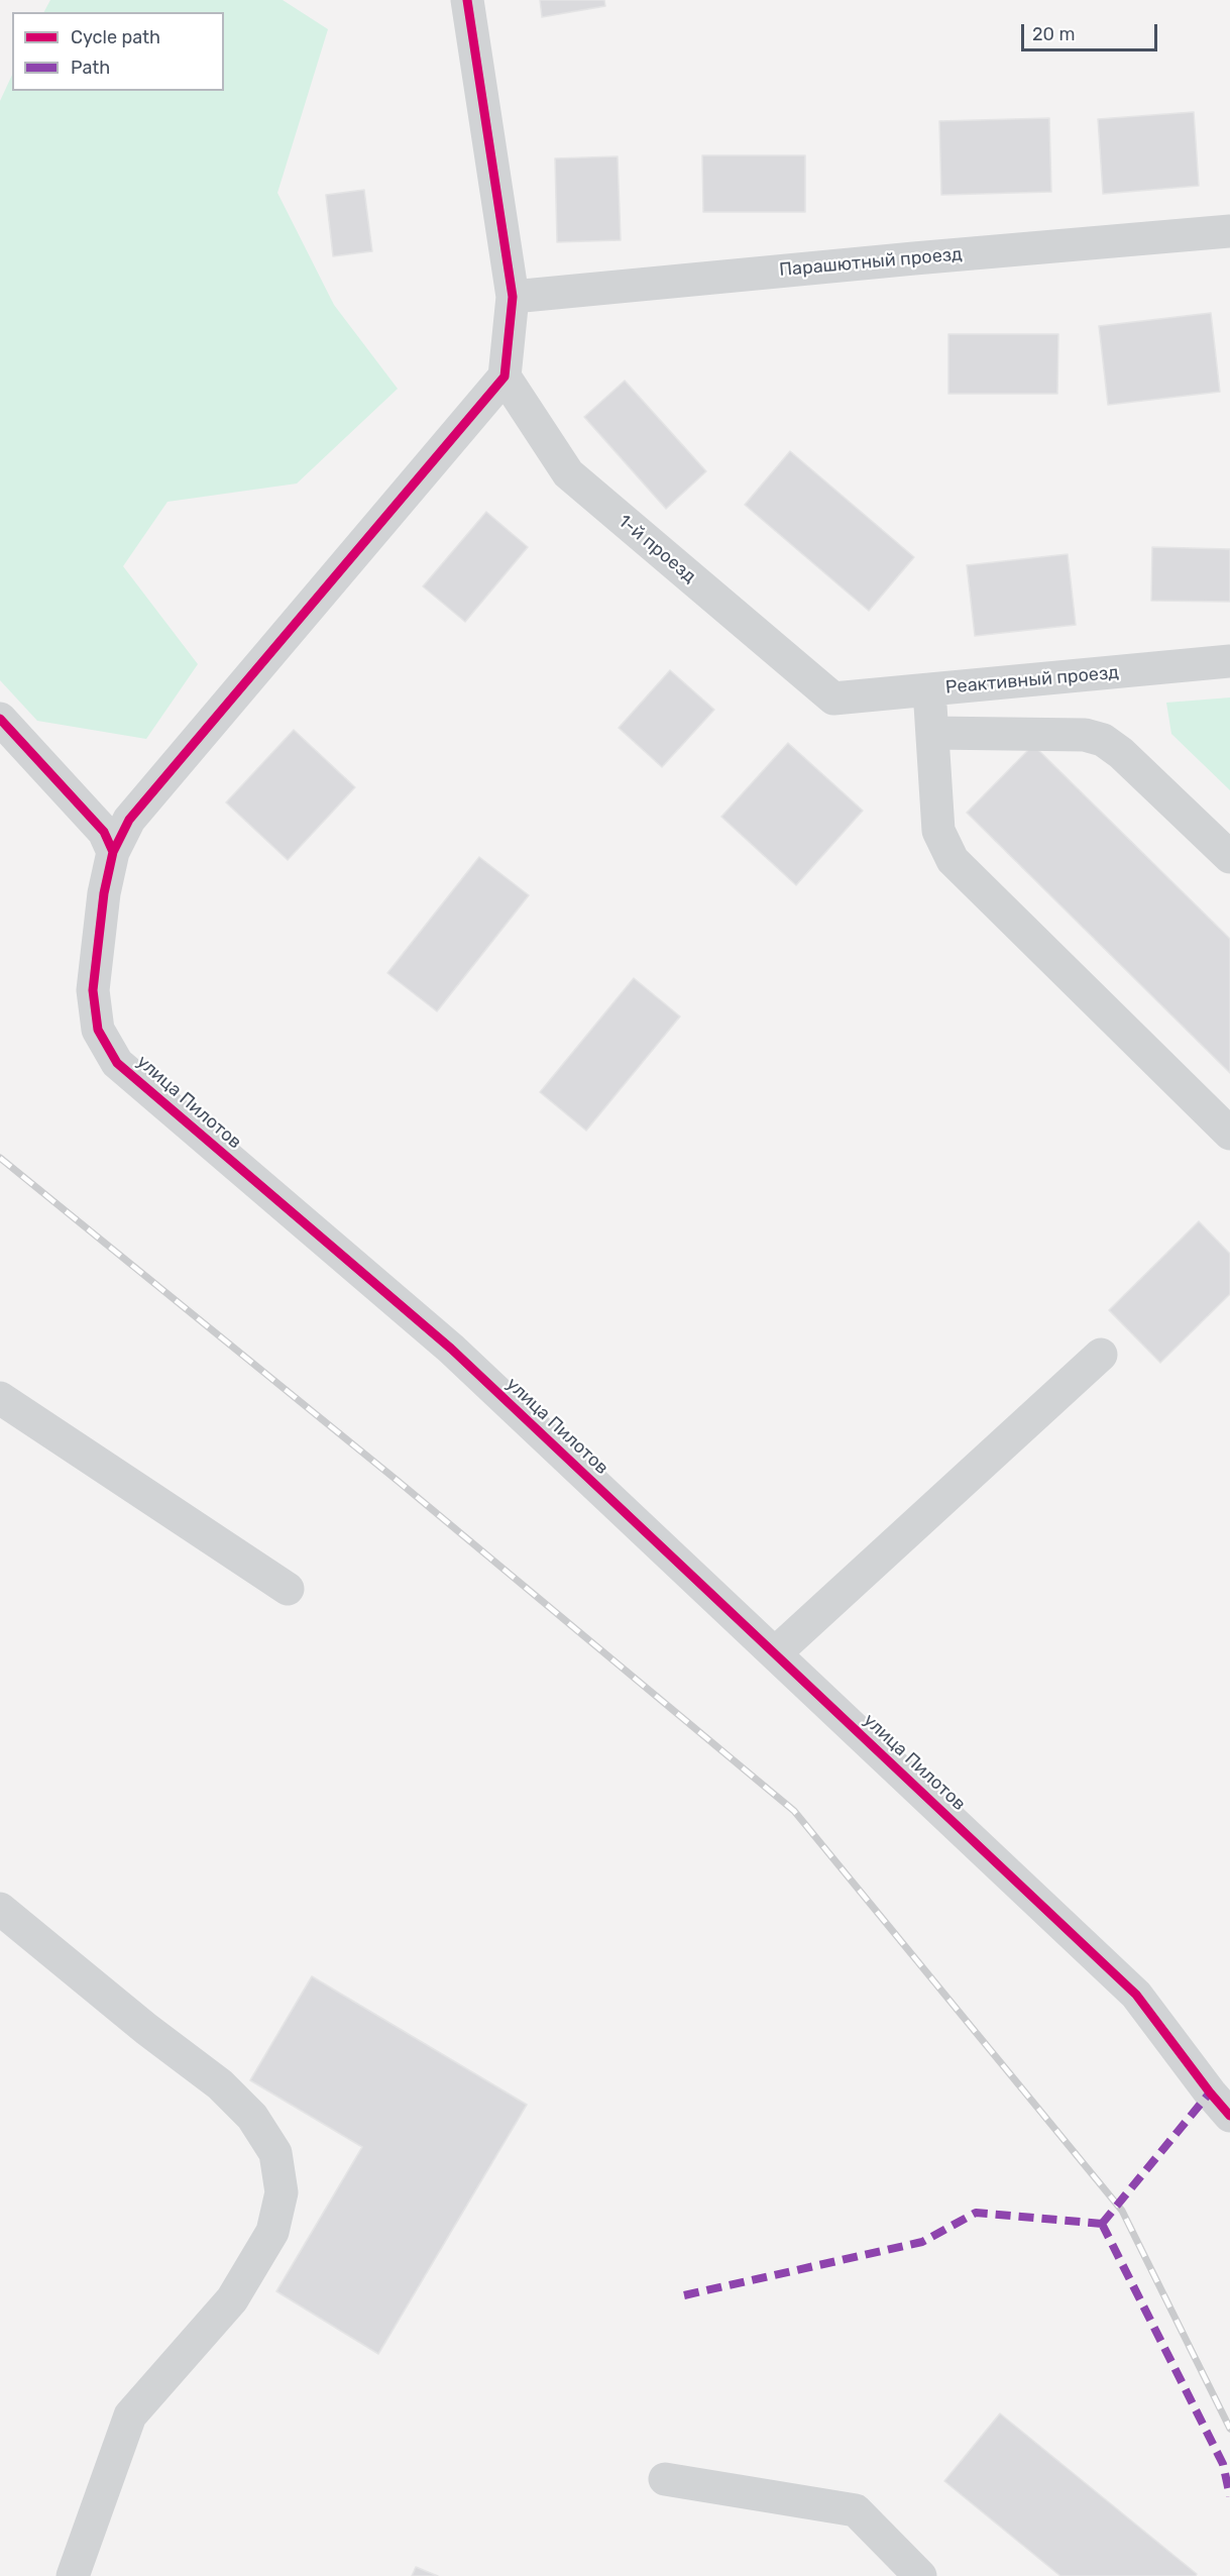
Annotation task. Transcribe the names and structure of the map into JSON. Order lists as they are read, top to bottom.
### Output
{
  "streets": {
    "street": [
      "Парашютный проезд",
      "1-й проезд",
      "Реактивный проезд",
      "улица Пилотов"
    ]
  },
  "crossings": [
    ["1-й проезд", "Реактивный проезд"],
    ["1-й проезд", "улица Пилотов"]
  ],
  "legend": ["Cycle path", "Path"],
  "scale_bar": "20 m"
}
